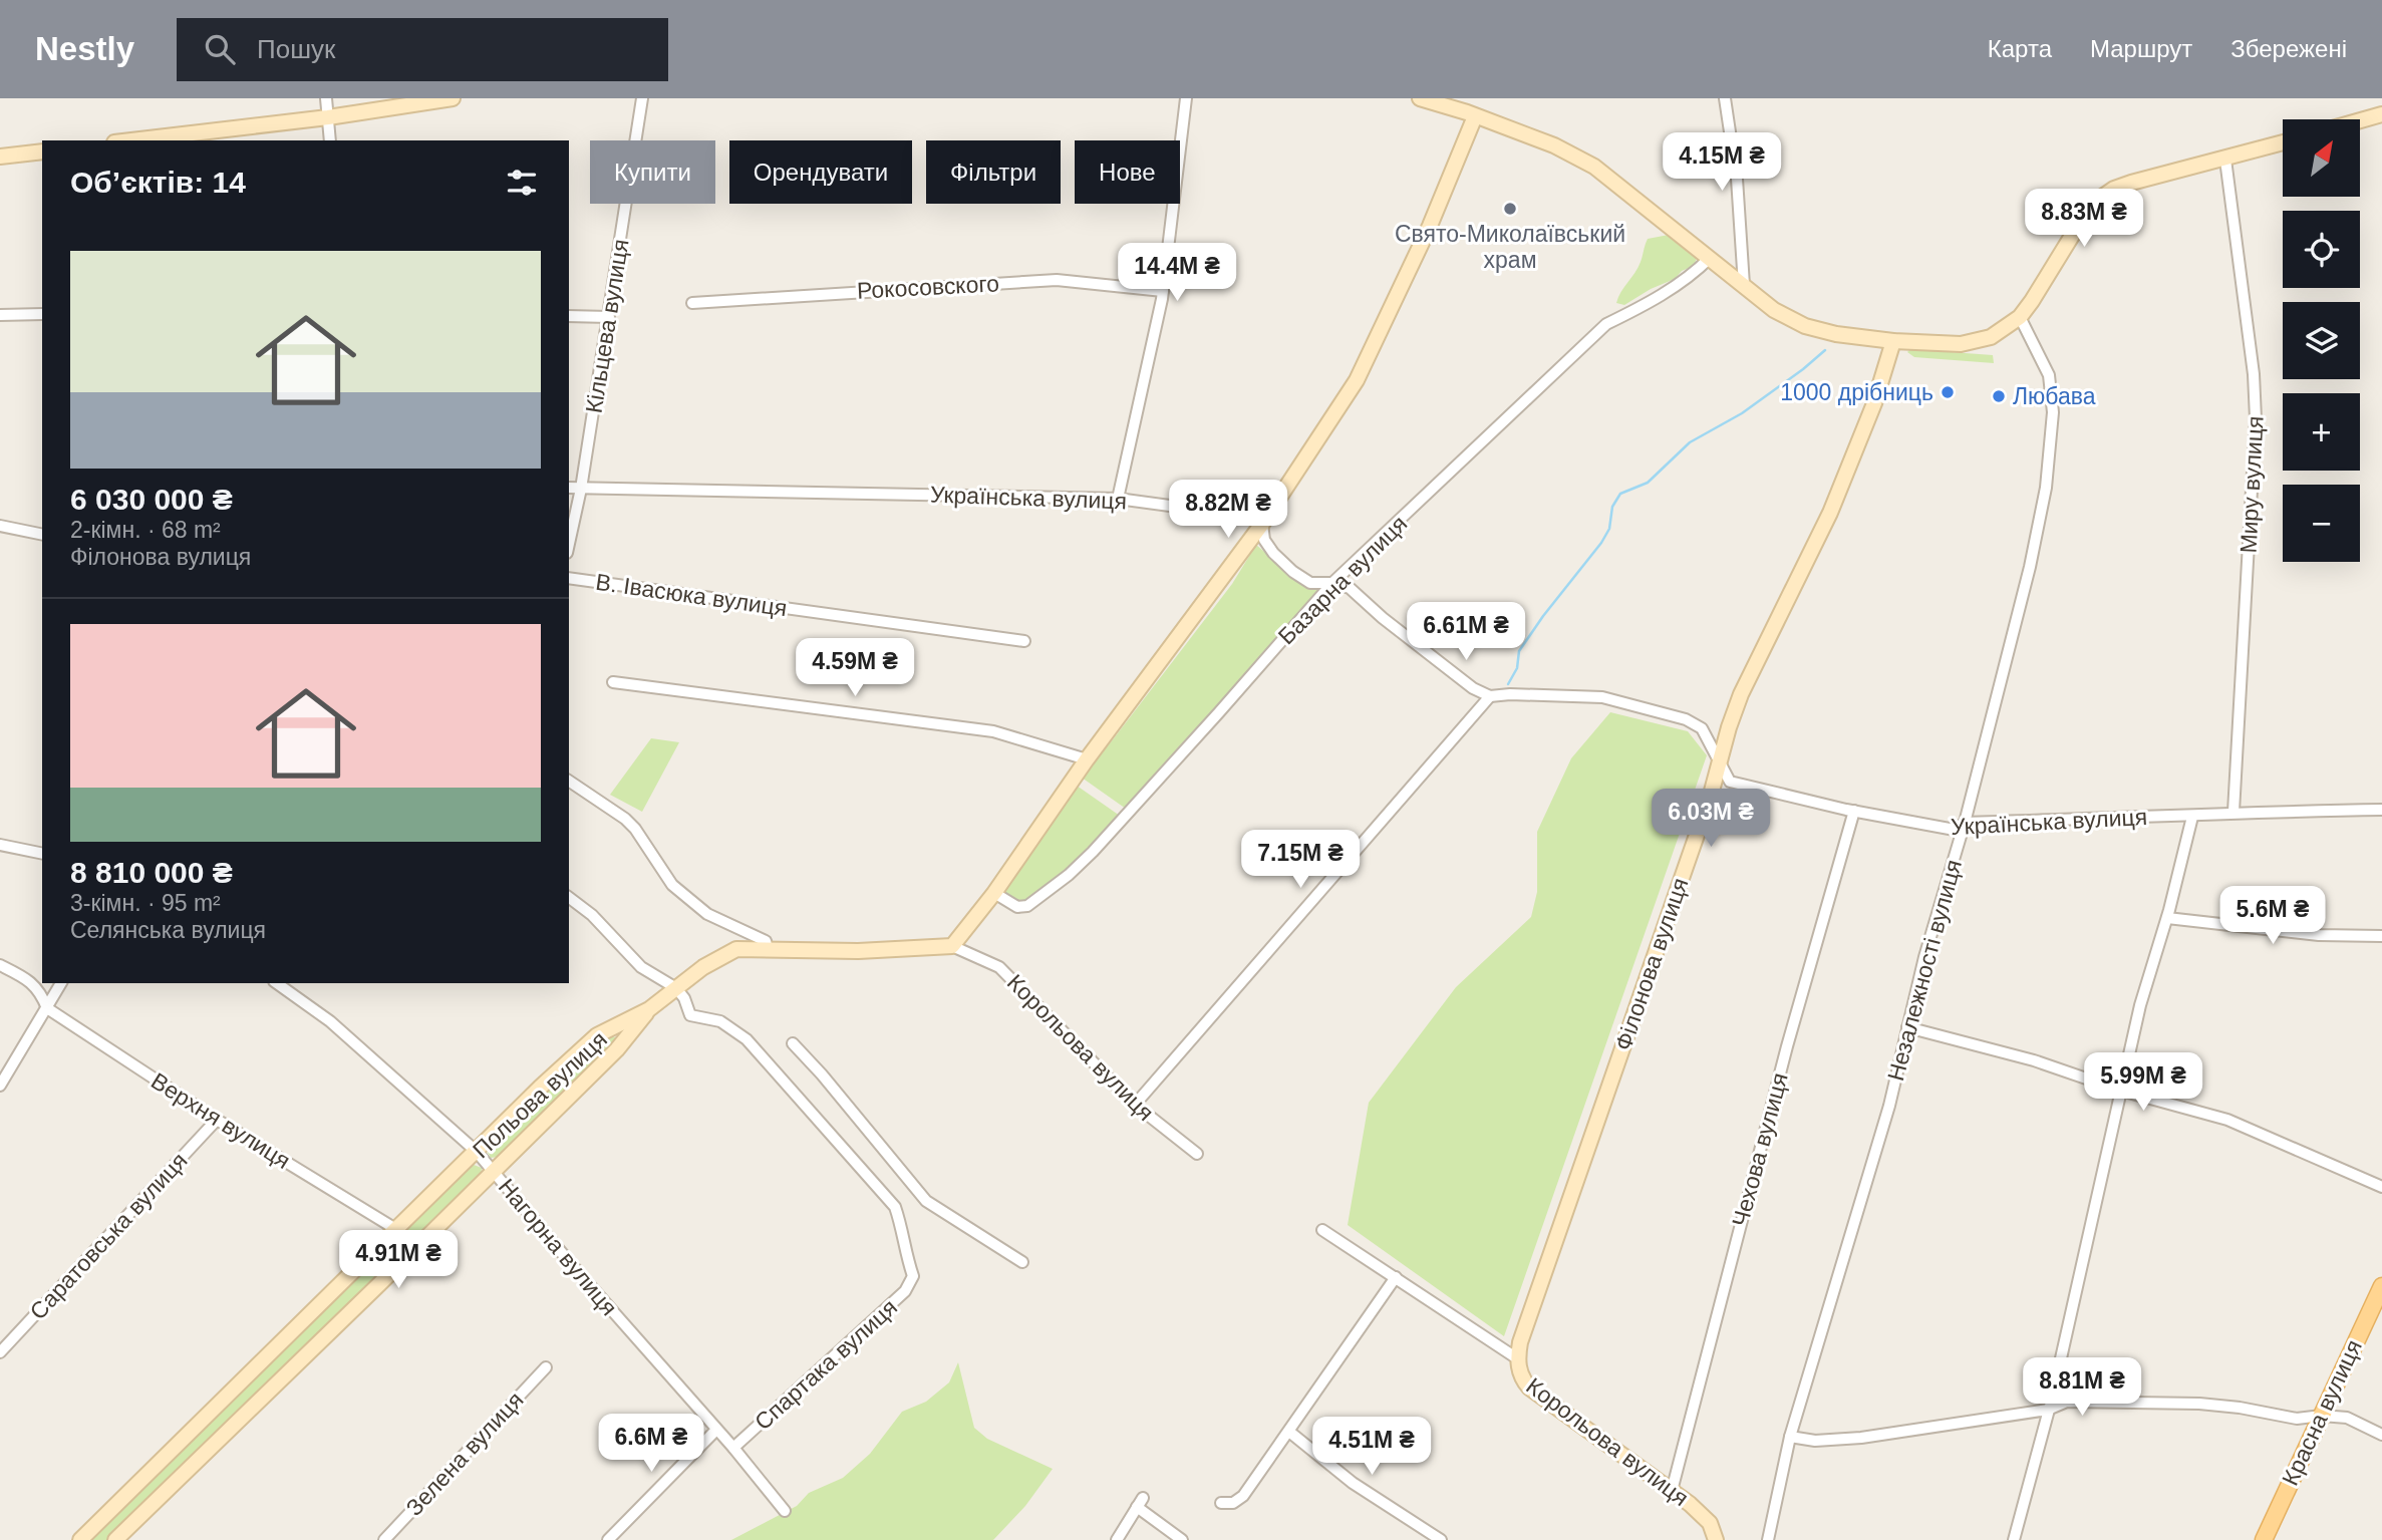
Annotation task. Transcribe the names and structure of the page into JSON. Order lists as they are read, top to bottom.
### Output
{
  "streets": {
    "main road": [
      "Філонова вулиця",
      "Корольова вулиця",
      "Польова вулиця",
      "Красна вулиця"
    ],
    "street": [
      "Рокосовского",
      "Кільцева вулиця",
      "Миру вулиця",
      "Українська вулиця",
      "Базарна вулиця",
      "В. Івасюка вулиця",
      "Незалежності вулиця",
      "Верхня вулиця",
      "Чехова вулиця",
      "Саратовська вулиця",
      "Нагорна вулиця",
      "Спартака вулиця",
      "Зелена вулиця"
    ]
  },
  "crossings": [
    ["Кільцева вулиця", "Українська вулиця"],
    ["Миру вулиця", "Українська вулиця"],
    ["Українська вулиця", "Філонова вулиця"],
    ["Українська вулиця", "Незалежності вулиця"],
    ["Українська вулиця", "Чехова вулиця"],
    ["Філонова вулиця", "Корольова вулиця"],
    ["Корольова вулиця", "Польова вулиця"],
    ["Корольова вулиця", "Чехова вулиця"],
    ["Корольова вулиця", "Спартака вулиця"],
    ["Польова вулиця", "Верхня вулиця"],
    ["Польова вулиця", "Нагорна вулиця"],
    ["Верхня вулиця", "Саратовська вулиця"],
    ["Нагорна вулиця", "Спартака вулиця"]
  ],
  "places": ["Свято-Миколаївський храм", "1000 дрібниць", "Любава"],
  "north": "top right",
  "page": {
    "header": "Nestly",
    "search": "Пошук",
    "nav": ["Карта", "Маршрут", "Збережені"],
    "map_buttons": ["+", "−"],
    "price": [
      "4.15M ₴",
      "8.83M ₴",
      "14.4M ₴",
      "8.82M ₴",
      "6.61M ₴",
      "4.59M ₴",
      "6.03M ₴",
      "7.15M ₴",
      "5.6M ₴",
      "5.99M ₴",
      "4.91M ₴",
      "8.81M ₴",
      "6.6M ₴",
      "4.51M ₴"
    ],
    "chip": [
      "Купити",
      "Орендувати",
      "Фільтри",
      "Нове"
    ],
    "heading": "Об’єктів: 14",
    "list": [
      {
        "name": "6 030 000 ₴",
        "note": "2-кімн. · 68 m² · Філонова вулиця"
      },
      {
        "name": "8 810 000 ₴",
        "note": "3-кімн. · 95 m² · Селянська вулиця"
      }
    ]
  }
}
